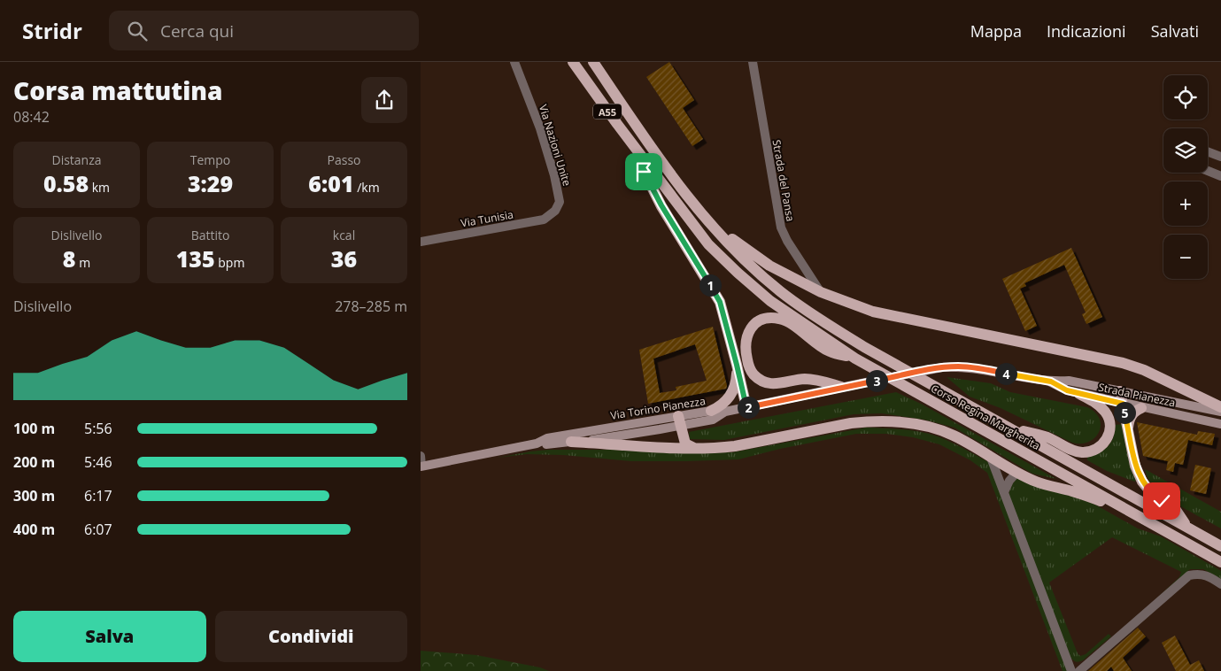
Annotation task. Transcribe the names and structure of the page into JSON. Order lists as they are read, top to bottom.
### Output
{
  "streets": {
    "main road": [
      "A55",
      "Strada Pianezza",
      "Via Torino Pianezza",
      "Corso Regina Margherita"
    ],
    "street": ["Via Nazioni Unite", "Strada del Pansa", "Via Tunisia"]
  },
  "crossings": [
    ["A55", "Corso Regina Margherita"],
    ["Via Nazioni Unite", "Via Tunisia"],
    ["Strada Pianezza", "Via Torino Pianezza"]
  ],
  "page": {
    "header": "Stridr",
    "search": "Cerca qui",
    "nav": ["Mappa", "Indicazioni", "Salvati"],
    "heading": ["Corsa mattutina", "08:42"],
    "map_buttons": ["+", "−"],
    "stats": [
      ["Distanza", "0.58 km"],
      ["Tempo", "3:29"],
      ["Passo", "6:01 /km"],
      ["Dislivello", "8 m"],
      ["Battito", "135 bpm"],
      ["kcal", "36"]
    ],
    "pins": [
      "1",
      "4",
      "3",
      "2",
      "5"
    ],
    "chart": ["Dislivello", "278–285 m"],
    "list": [
      {
        "name": "100 m",
        "note": "5:56"
      },
      {
        "name": "200 m",
        "note": "5:46"
      },
      {
        "name": "300 m",
        "note": "6:17"
      },
      {
        "name": "400 m",
        "note": "6:07"
      }
    ],
    "buttons": ["Salva", "Condividi"]
  }
}
